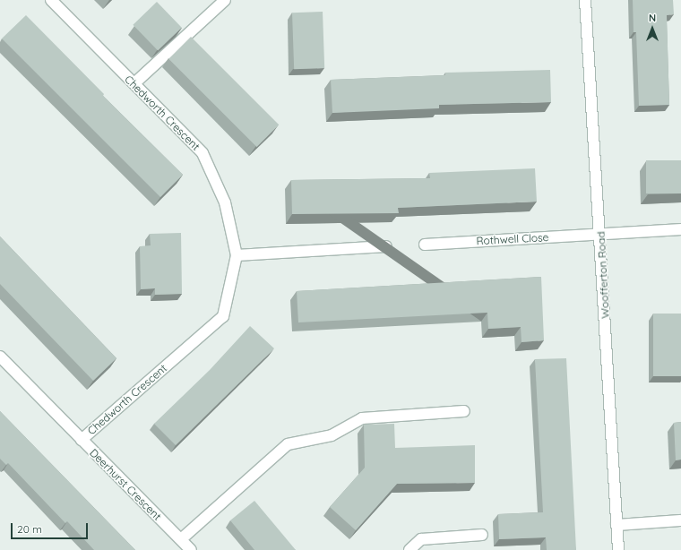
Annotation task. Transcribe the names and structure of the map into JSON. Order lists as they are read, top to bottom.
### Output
{
  "streets": {
    "street": [
      "Chedworth Crescent",
      "Rothwell Close",
      "Woofferton Road",
      "Deerhurst Crescent"
    ]
  },
  "crossings": [
    ["Chedworth Crescent", "Deerhurst Crescent"],
    ["Rothwell Close", "Woofferton Road"]
  ],
  "scale_bar": "20 m",
  "north": "top"
}
